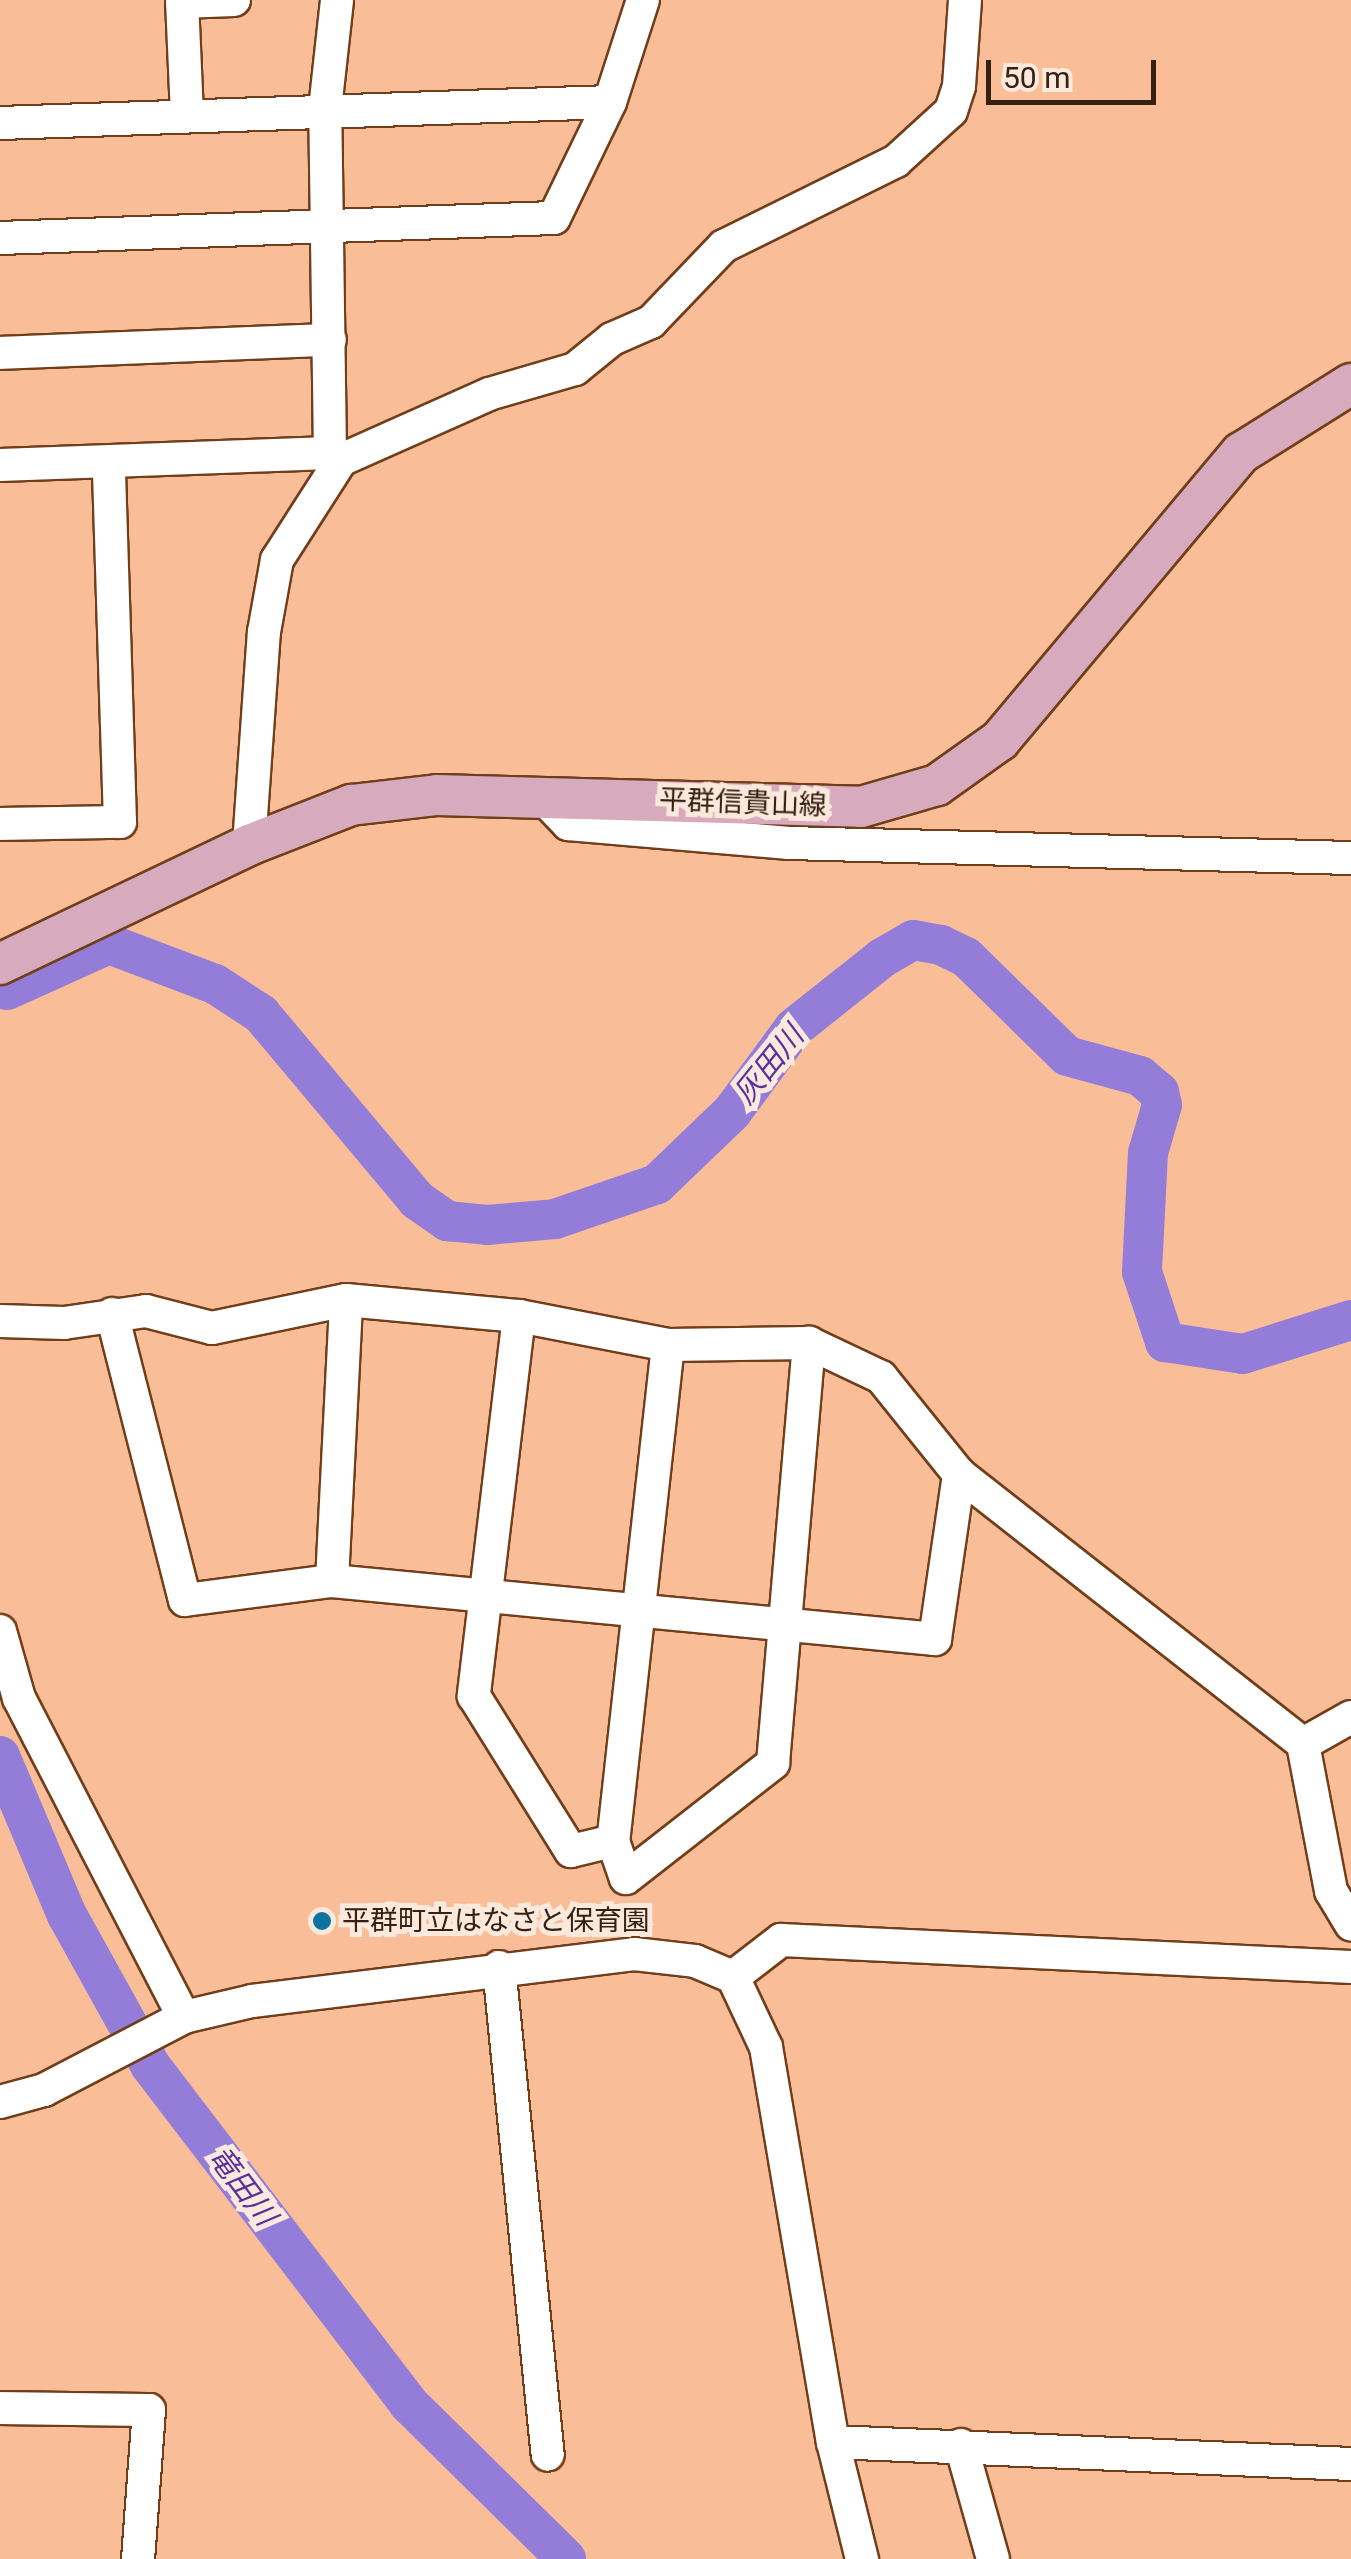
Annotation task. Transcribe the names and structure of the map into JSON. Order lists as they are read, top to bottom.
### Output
{
  "streets": {
    "main road": ["平群信貴山線"]
  },
  "water": ["灰田川", "竜田川"],
  "places": ["平群町立はなさと保育園"],
  "scale_bar": "50 m"
}
